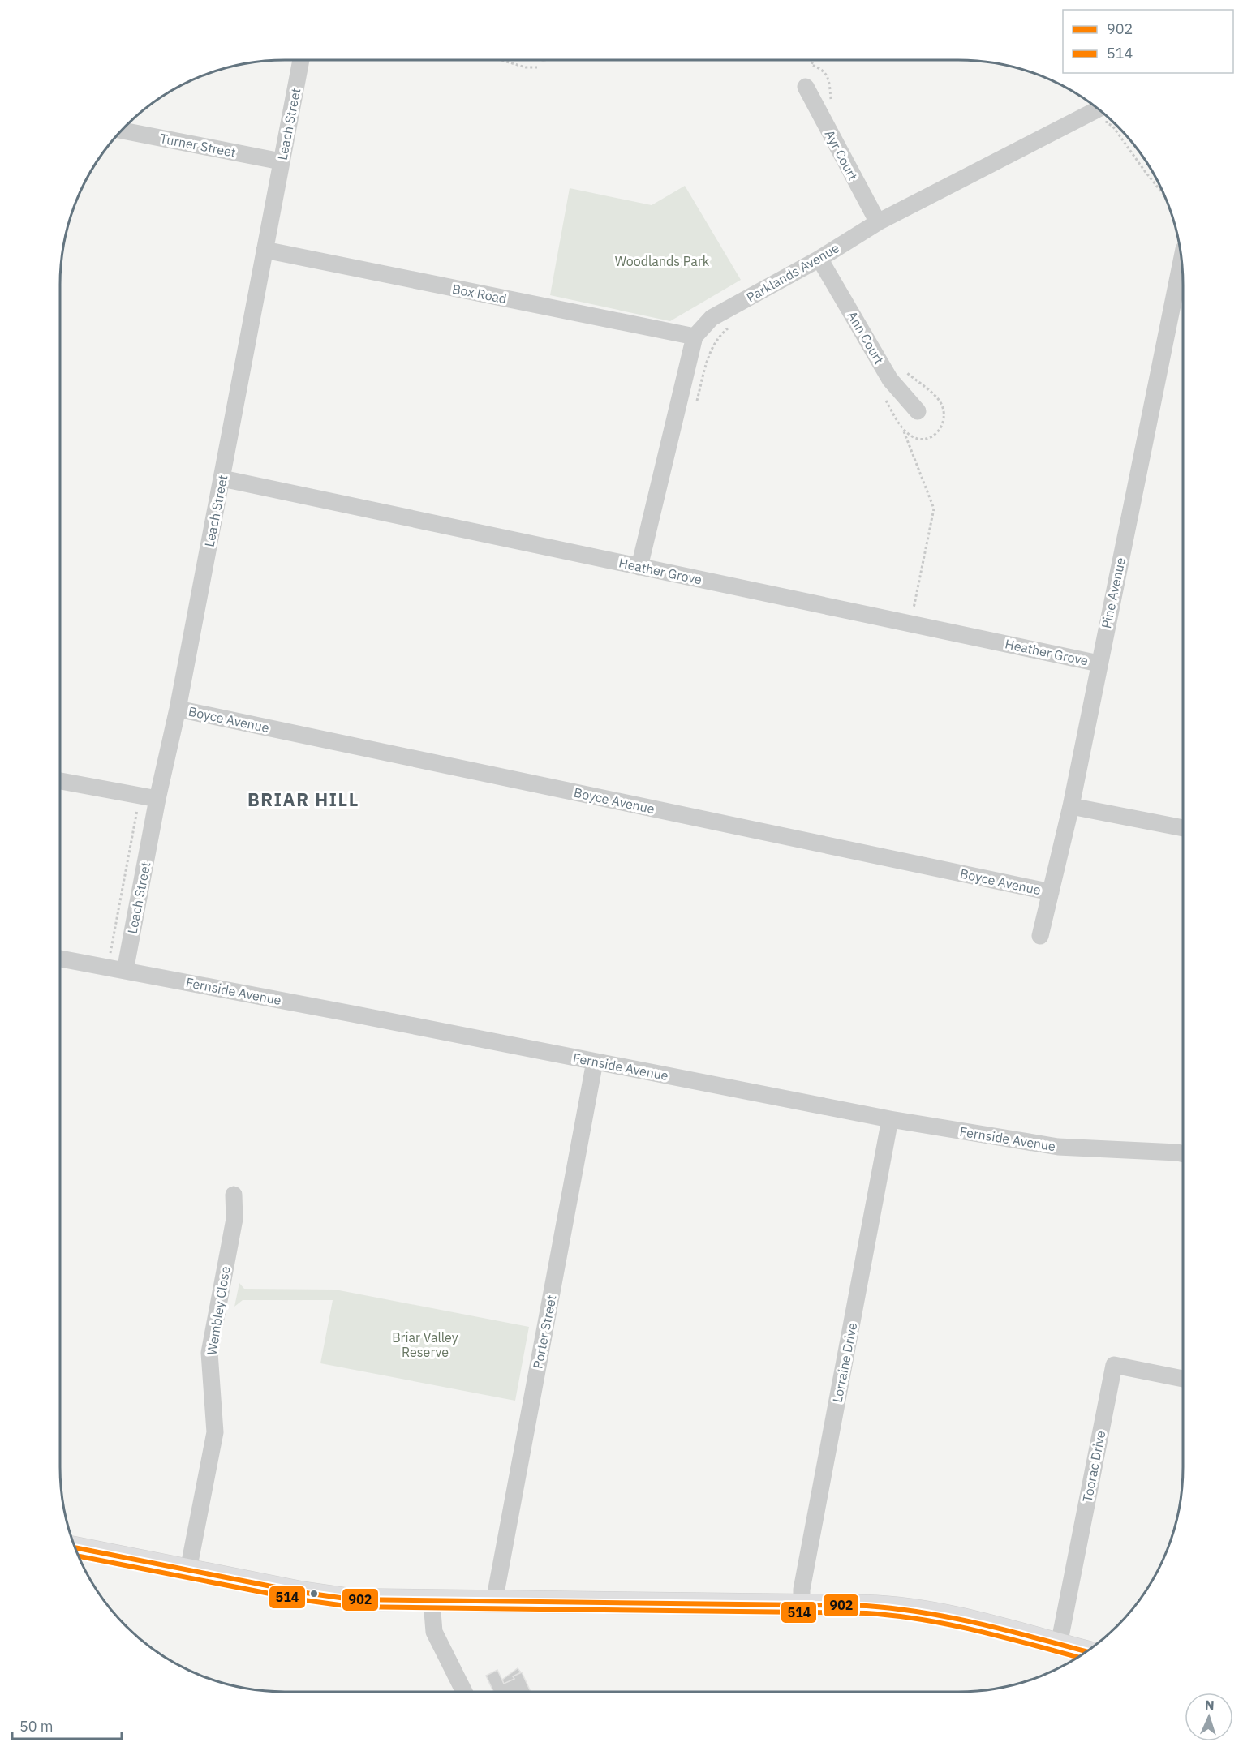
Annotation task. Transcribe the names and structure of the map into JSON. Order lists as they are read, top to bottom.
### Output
{
  "streets": {
    "street": [
      "Leach Street",
      "Turner Street",
      "Ayr Court",
      "Parklands Avenue",
      "Box Road",
      "Ann Court",
      "Heather Grove",
      "Pine Avenue",
      "Boyce Avenue",
      "Fernside Avenue",
      "Wembley Close",
      "Porter Street",
      "Lorraine Drive",
      "Toorac Drive"
    ]
  },
  "crossings": [
    ["Leach Street", "Turner Street"],
    ["Leach Street", "Box Road"],
    ["Leach Street", "Heather Grove"],
    ["Leach Street", "Boyce Avenue"],
    ["Leach Street", "Fernside Avenue"],
    ["Ayr Court", "Parklands Avenue"],
    ["Parklands Avenue", "Box Road"],
    ["Parklands Avenue", "Ann Court"],
    ["Parklands Avenue", "Heather Grove"],
    ["Heather Grove", "Pine Avenue"],
    ["Pine Avenue", "Boyce Avenue"],
    ["Fernside Avenue", "Porter Street"],
    ["Fernside Avenue", "Lorraine Drive"]
  ],
  "districts": ["BRIAR HILL"],
  "parks": ["Woodlands Park", "Briar Valley Reserve"],
  "lines": ["transit line 902", "transit line 514"],
  "legend": ["902", "514"],
  "scale_bar": "50 m",
  "north": "top"
}
